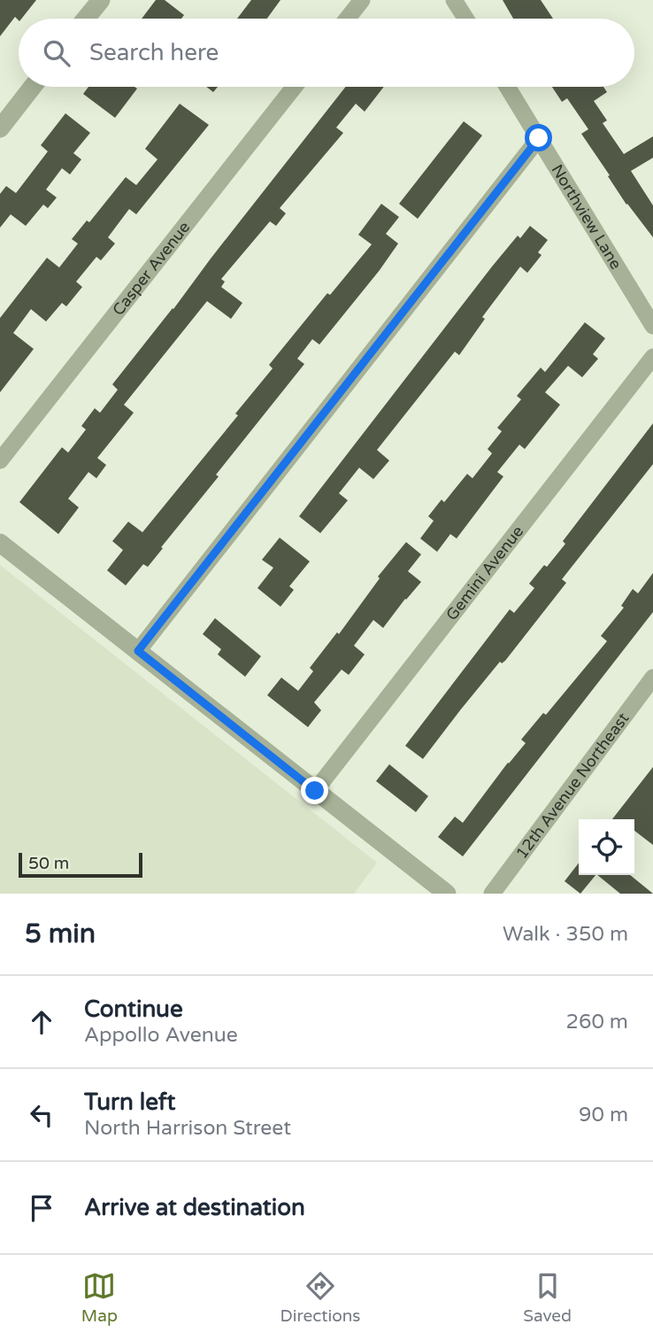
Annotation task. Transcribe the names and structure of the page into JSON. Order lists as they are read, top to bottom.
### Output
{
  "streets": {
    "street": [
      "Northview Lane",
      "Casper Avenue",
      "Gemini Avenue",
      "12th Avenue Northeast"
    ]
  },
  "scale_bar": "50 m",
  "page": {
    "search": "Search here",
    "scale": "50 m",
    "heading": ["5 min", "Walk · 350 m"],
    "list": [
      ["Continue", "Appollo Avenue", "260 m"],
      ["Turn left", "North Harrison Street", "90 m"],
      "Arrive at destination"
    ],
    "nav": ["Map", "Directions", "Saved"]
  }
}
